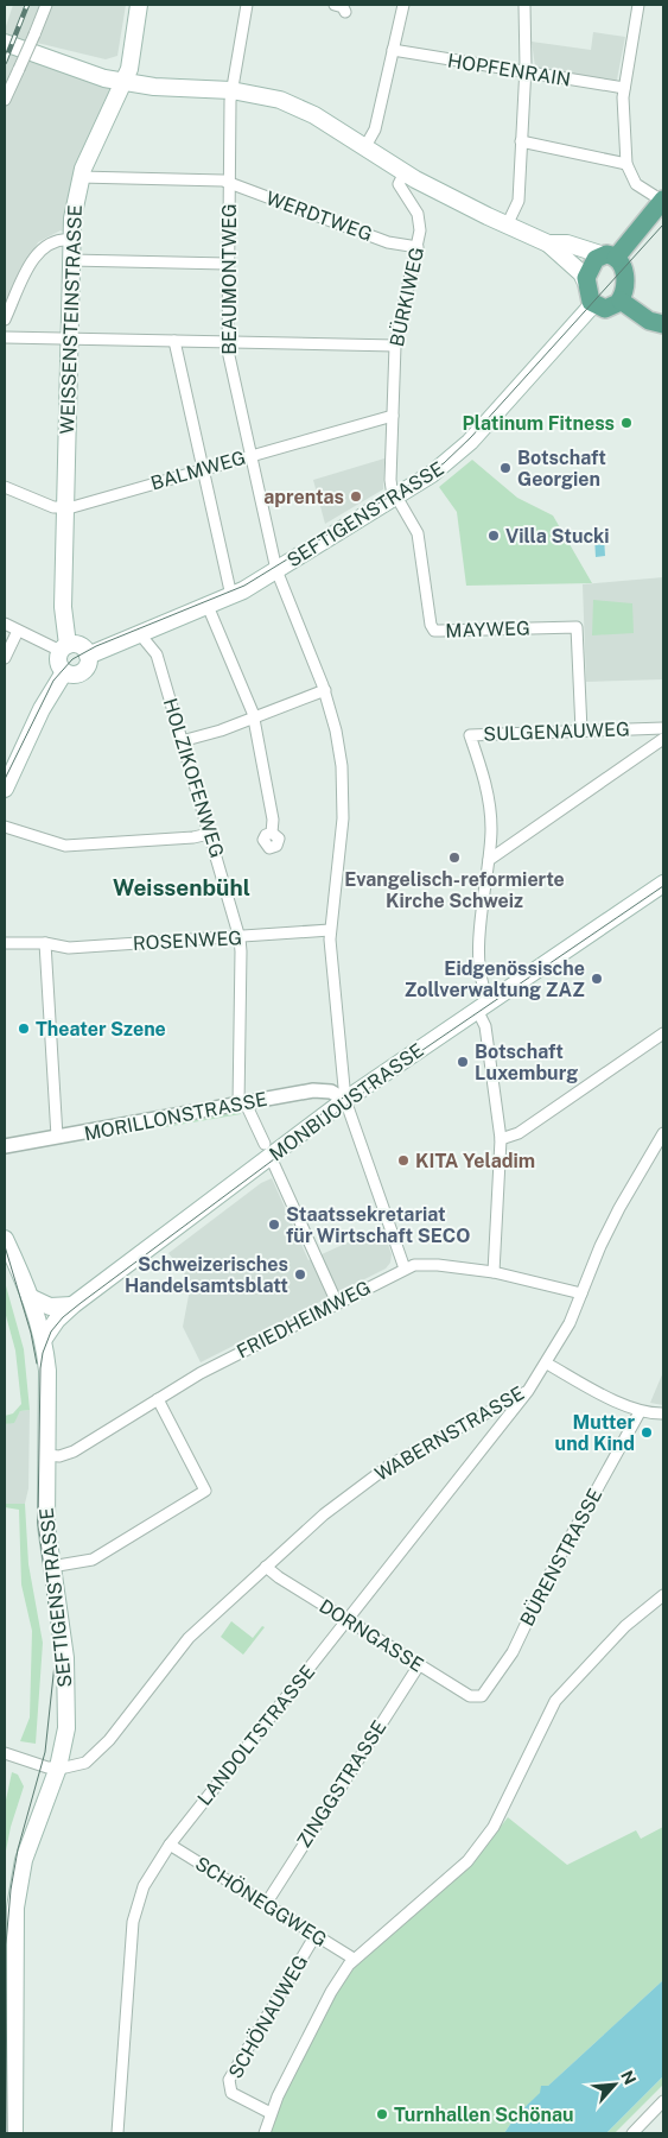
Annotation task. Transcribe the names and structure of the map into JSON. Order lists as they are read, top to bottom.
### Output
{
  "streets": {
    "main road": ["WEISSENSTEINSTRASSE", "SEFTIGENSTRASSE", "MONBIJOUSTRASSE"],
    "street": [
      "HOPFENRAIN",
      "WERDTWEG",
      "BEAUMONTWEG",
      "BÜRKIWEG",
      "BALMWEG",
      "MAYWEG",
      "SULGENAUWEG",
      "HOLZIKOFENWEG",
      "ROSENWEG",
      "MORILLONSTRASSE",
      "FRIEDHEIMWEG",
      "WABERNSTRASSE",
      "BÜRENSTRASSE",
      "DORNGASSE",
      "LANDOLTSTRASSE",
      "ZINGGSTRASSE",
      "SCHÖNEGGWEG",
      "SCHÖNAUWEG"
    ]
  },
  "crossings": [
    ["WERDTWEG", "BEAUMONTWEG"],
    ["WERDTWEG", "BÜRKIWEG"],
    ["WERDTWEG", "WEISSENSTEINSTRASSE"],
    ["BEAUMONTWEG", "BALMWEG"],
    ["BEAUMONTWEG", "SEFTIGENSTRASSE"],
    ["BEAUMONTWEG", "ROSENWEG"],
    ["BEAUMONTWEG", "MONBIJOUSTRASSE"],
    ["BEAUMONTWEG", "MORILLONSTRASSE"],
    ["BEAUMONTWEG", "FRIEDHEIMWEG"],
    ["BÜRKIWEG", "BALMWEG"],
    ["BÜRKIWEG", "SEFTIGENSTRASSE"],
    ["BÜRKIWEG", "MAYWEG"],
    ["WEISSENSTEINSTRASSE", "BALMWEG"],
    ["WEISSENSTEINSTRASSE", "SEFTIGENSTRASSE"],
    ["SEFTIGENSTRASSE", "MAYWEG"],
    ["SEFTIGENSTRASSE", "HOLZIKOFENWEG"],
    ["SEFTIGENSTRASSE", "MONBIJOUSTRASSE"],
    ["SEFTIGENSTRASSE", "FRIEDHEIMWEG"],
    ["SEFTIGENSTRASSE", "WABERNSTRASSE"],
    ["MAYWEG", "SULGENAUWEG"],
    ["SULGENAUWEG", "MONBIJOUSTRASSE"],
    ["SULGENAUWEG", "FRIEDHEIMWEG"],
    ["HOLZIKOFENWEG", "ROSENWEG"],
    ["HOLZIKOFENWEG", "MONBIJOUSTRASSE"],
    ["HOLZIKOFENWEG", "MORILLONSTRASSE"],
    ["HOLZIKOFENWEG", "FRIEDHEIMWEG"],
    ["MONBIJOUSTRASSE", "MORILLONSTRASSE"],
    ["FRIEDHEIMWEG", "WABERNSTRASSE"],
    ["WABERNSTRASSE", "DORNGASSE"],
    ["WABERNSTRASSE", "LANDOLTSTRASSE"],
    ["BÜRENSTRASSE", "DORNGASSE"],
    ["DORNGASSE", "LANDOLTSTRASSE"],
    ["DORNGASSE", "ZINGGSTRASSE"],
    ["LANDOLTSTRASSE", "SCHÖNEGGWEG"],
    ["ZINGGSTRASSE", "SCHÖNEGGWEG"],
    ["SCHÖNEGGWEG", "SCHÖNAUWEG"]
  ],
  "districts": ["Weissenbühl"],
  "places": [
    "Platinum Fitness",
    "Botschaft Georgien",
    "aprentas",
    "Villa Stucki",
    "Evangelisch-reformierte Kirche Schweiz",
    "Eidgenössische Zollverwaltung ZAZ",
    "Theater Szene",
    "Botschaft Luxemburg",
    "KITA Yeladim",
    "Staatssekretariat für Wirtschaft SECO",
    "Schweizerisches Handelsamtsblatt",
    "Mutter und Kind",
    "Turnhallen Schönau"
  ],
  "north": "top right"
}
